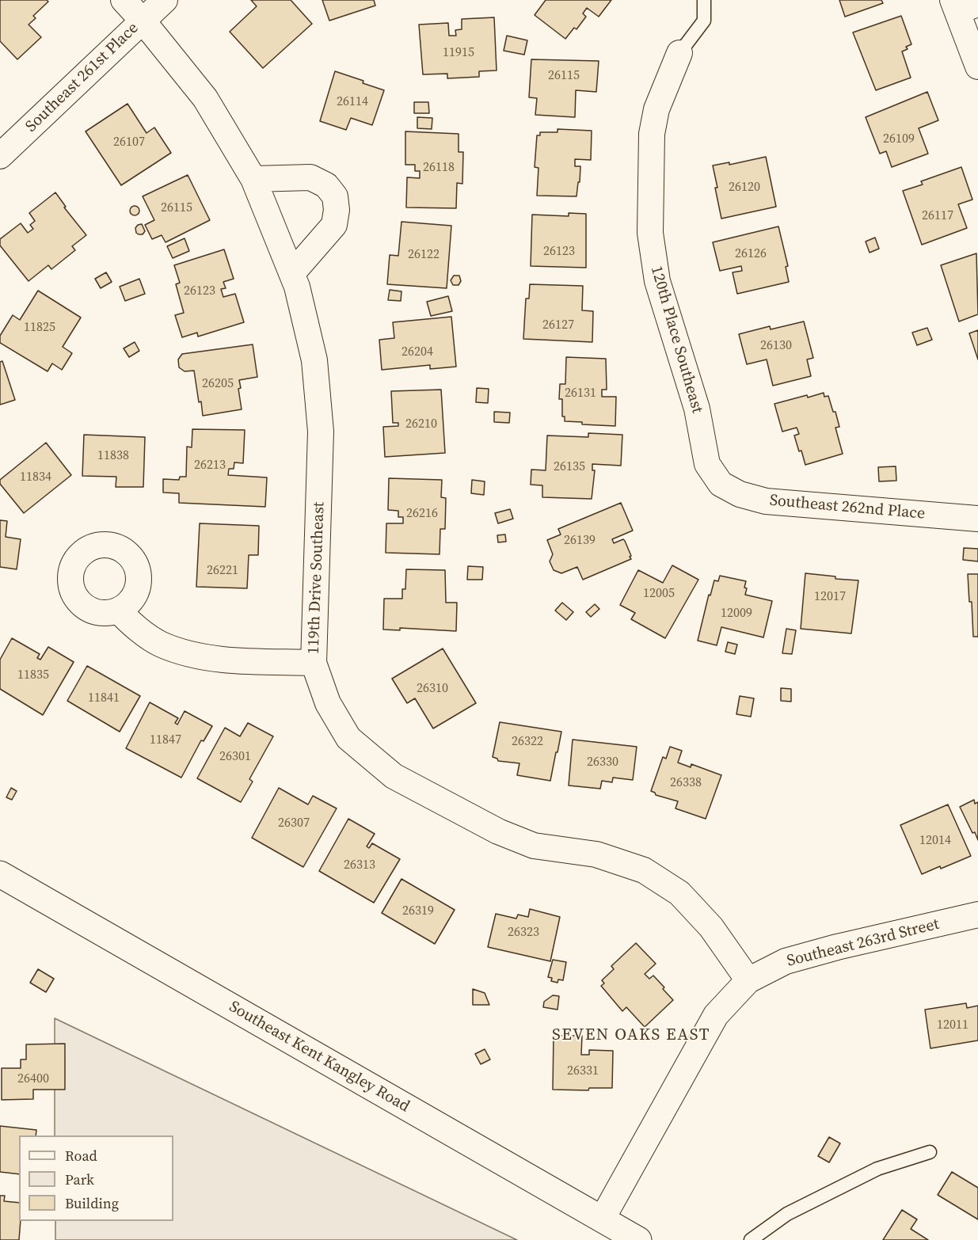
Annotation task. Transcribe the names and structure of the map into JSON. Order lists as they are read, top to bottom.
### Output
{
  "streets": {
    "main road": ["Southeast Kent Kangley Road"],
    "street": [
      "Southeast 261st Place",
      "120th Place Southeast",
      "Southeast 262nd Place",
      "119th Drive Southeast",
      "Southeast 263rd Street"
    ]
  },
  "crossings": [
    ["Southeast 261st Place", "119th Drive Southeast"],
    ["120th Place Southeast", "Southeast 262nd Place"],
    ["119th Drive Southeast", "Southeast 263rd Street"],
    ["Southeast 263rd Street", "Southeast Kent Kangley Road"]
  ],
  "districts": ["SEVEN OAKS EAST"],
  "house_numbers": [
    "11915",
    "26115",
    "26114",
    "26109",
    "26107",
    "26118",
    "26120",
    "26115",
    "26117",
    "26123",
    "26126",
    "26122",
    "26123",
    "26127",
    "11825",
    "26130",
    "26204",
    "26205",
    "26131",
    "26210",
    "11838",
    "26213",
    "26135",
    "11834",
    "26216",
    "26139",
    "26221",
    "12005",
    "12017",
    "12009",
    "11835",
    "26310",
    "11841",
    "11847",
    "26322",
    "26301",
    "26330",
    "26338",
    "26307",
    "12014",
    "26313",
    "26319",
    "26323",
    "12011",
    "26331",
    "26400"
  ],
  "legend": ["Road", "Park", "Building"]
}
